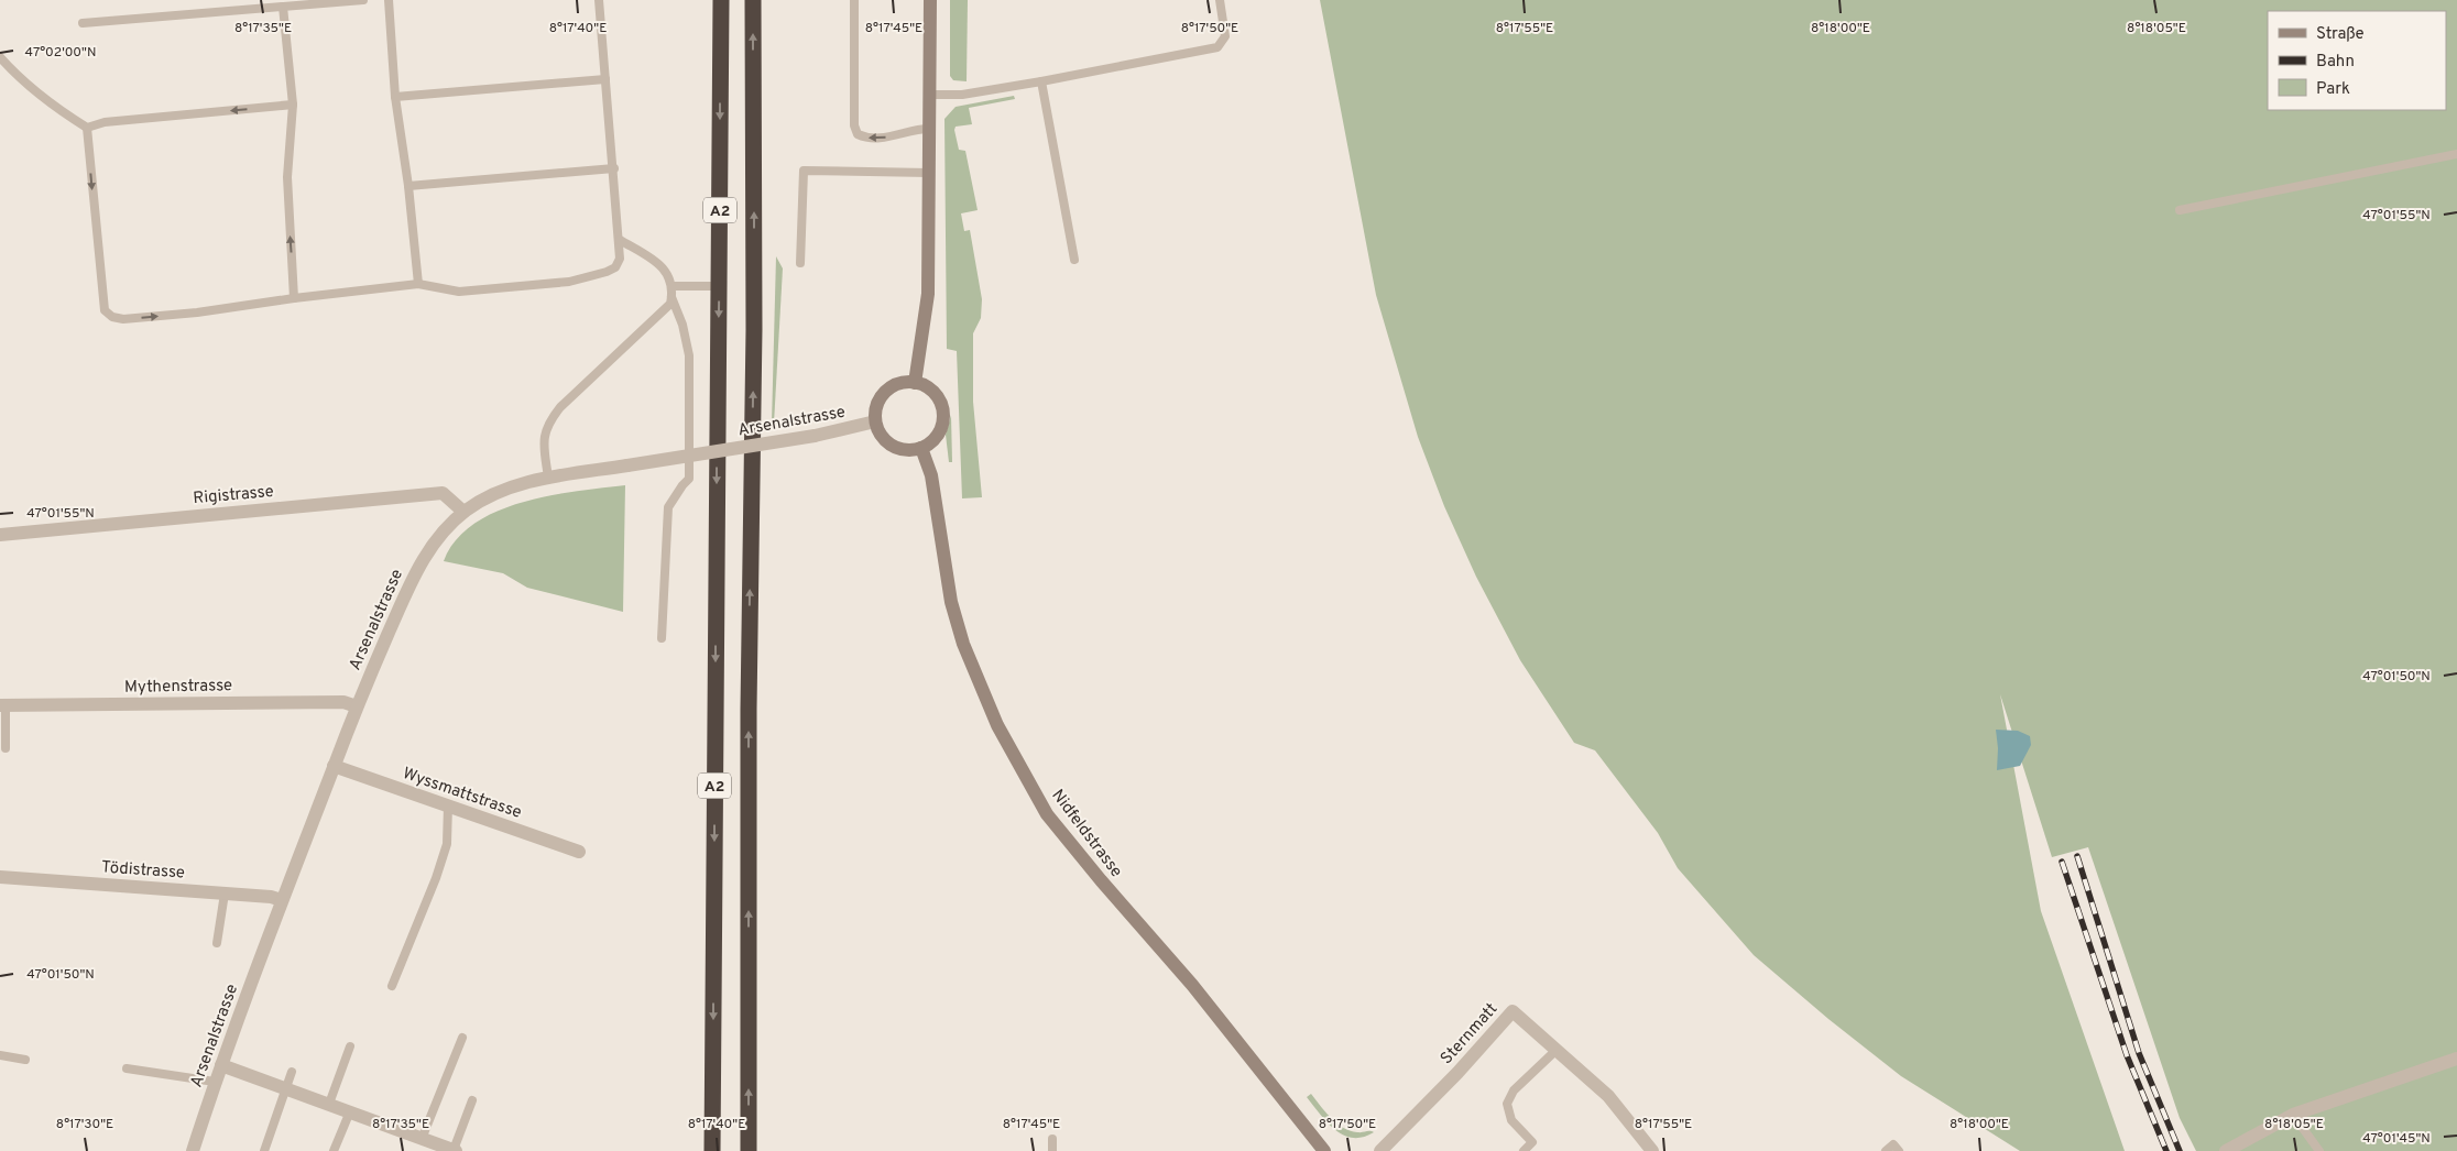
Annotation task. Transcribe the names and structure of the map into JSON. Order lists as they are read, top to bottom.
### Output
{
  "streets": {
    "highway": ["A2"],
    "street": [
      "Arsenalstrasse",
      "Rigistrasse",
      "Mythenstrasse",
      "Wyssmattstrasse",
      "Nidfeldstrasse",
      "Tödistrasse",
      "Sternmatt"
    ]
  },
  "crossings": [
    ["Arsenalstrasse", "Rigistrasse"],
    ["Arsenalstrasse", "Mythenstrasse"],
    ["Arsenalstrasse", "Wyssmattstrasse"],
    ["Arsenalstrasse", "Nidfeldstrasse"],
    ["Arsenalstrasse", "Tödistrasse"]
  ],
  "legend": ["Straße", "Bahn", "Park"],
  "coordinates": [
    "8°17'35\"E",
    "8°17'40\"E",
    "8°17'45\"E",
    "8°17'50\"E",
    "8°17'55\"E",
    "8°18'00\"E",
    "8°18'05\"E",
    "47°02'00\"N",
    "47°01'55\"N",
    "47°01'50\"N",
    "8°17'30\"E",
    "47°01'45\"N"
  ]
}
